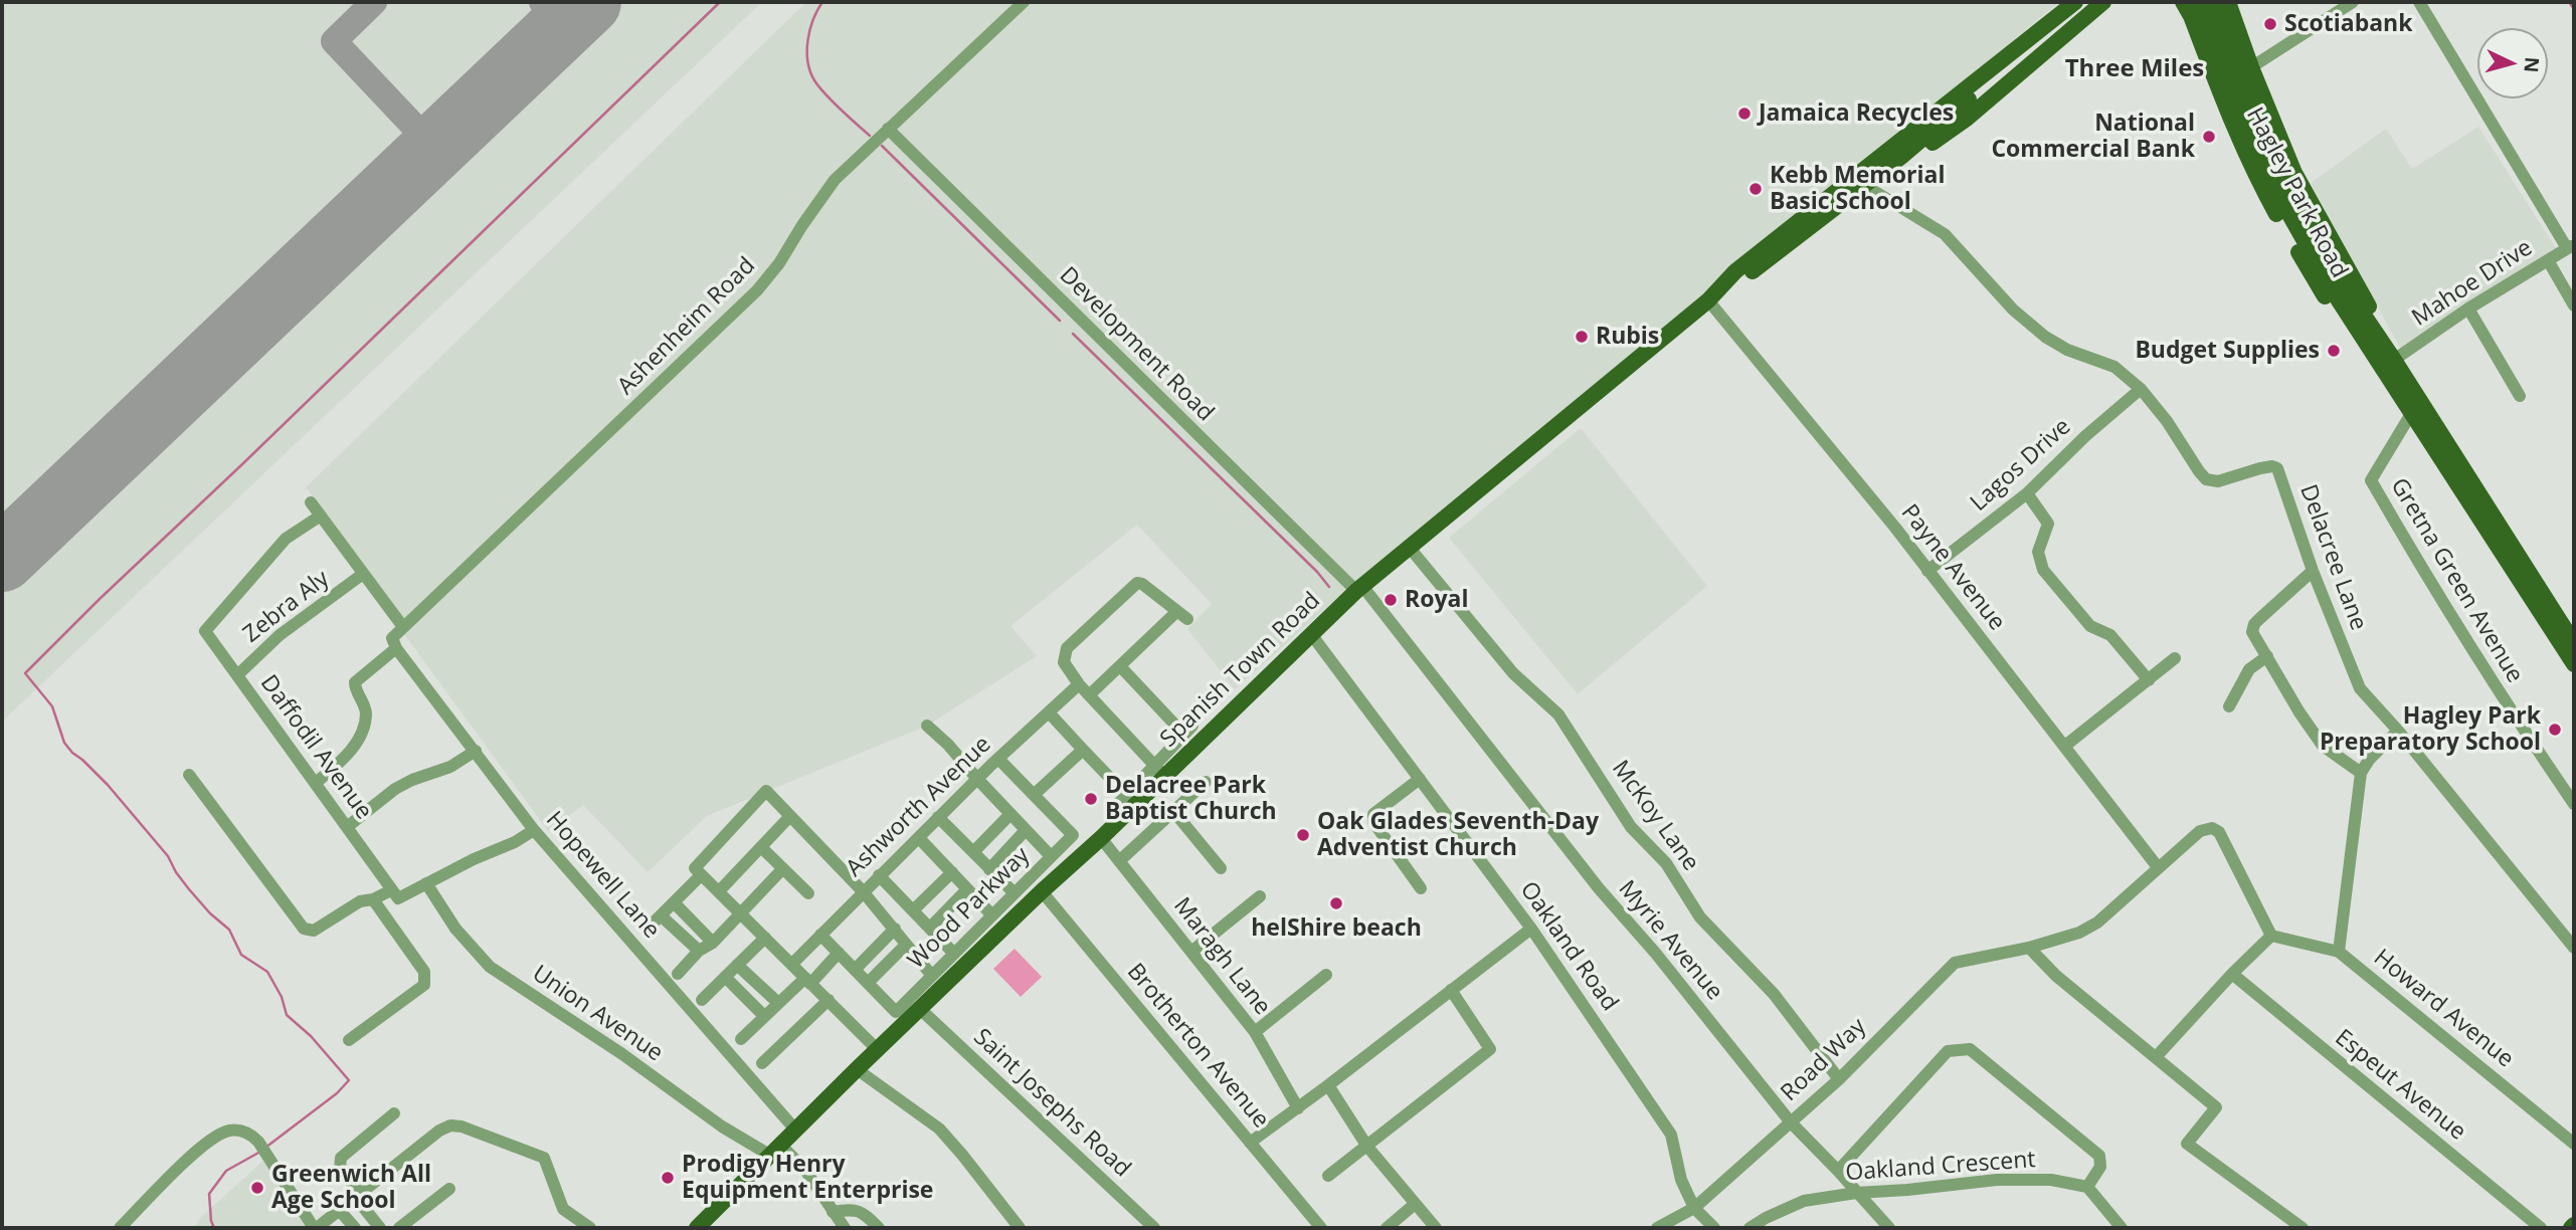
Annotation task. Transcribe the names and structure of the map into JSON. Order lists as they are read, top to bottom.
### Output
{
  "streets": {
    "main road": ["Hagley Park Road", "Spanish Town Road"],
    "street": [
      "Mahoe Drive",
      "Ashenheim Road",
      "Development Road",
      "Lagos Drive",
      "Delacree Lane",
      "Payne Avenue",
      "Gretna Green Avenue",
      "Zebra Aly",
      "Daffodil Avenue",
      "Ashworth Avenue",
      "McKoy Lane",
      "Hopewell Lane",
      "Wood Parkway",
      "Myrie Avenue",
      "Oakland Road",
      "Maragh Lane",
      "Howard Avenue",
      "Union Avenue",
      "Brotherton Avenue",
      "Road Way",
      "Espeut Avenue",
      "Saint Josephs Road",
      "Oakland Crescent"
    ]
  },
  "crossings": [
    ["Hagley Park Road", "Mahoe Drive"],
    ["Hagley Park Road", "Gretna Green Avenue"],
    ["Ashenheim Road", "Development Road"],
    ["Ashenheim Road", "Daffodil Avenue"],
    ["Ashenheim Road", "Hopewell Lane"],
    ["Development Road", "Spanish Town Road"],
    ["Development Road", "Myrie Avenue"],
    ["Lagos Drive", "Delacree Lane"],
    ["Lagos Drive", "Payne Avenue"],
    ["Delacree Lane", "Spanish Town Road"],
    ["Payne Avenue", "Spanish Town Road"],
    ["Payne Avenue", "Road Way"],
    ["Zebra Aly", "Daffodil Avenue"],
    ["Spanish Town Road", "McKoy Lane"],
    ["Spanish Town Road", "Hopewell Lane"],
    ["Spanish Town Road", "Myrie Avenue"],
    ["Spanish Town Road", "Oakland Road"],
    ["Spanish Town Road", "Maragh Lane"],
    ["Spanish Town Road", "Union Avenue"],
    ["Spanish Town Road", "Brotherton Avenue"],
    ["Spanish Town Road", "Saint Josephs Road"],
    ["McKoy Lane", "Road Way"],
    ["Myrie Avenue", "Road Way"],
    ["Myrie Avenue", "Oakland Crescent"],
    ["Oakland Road", "Road Way"],
    ["Howard Avenue", "Road Way"]
  ],
  "districts": ["Three Miles"],
  "places": [
    "Scotiabank",
    "Jamaica Recycles",
    "National Commercial Bank",
    "Kebb Memorial Basic School",
    "Rubis",
    "Budget Supplies",
    "Royal",
    "Hagley Park Preparatory School",
    "Delacree Park Baptist Church",
    "Oak Glades Seventh-Day Adventist Church",
    "helShire beach",
    "Prodigy Henry Equipment Enterprise",
    "Greenwich All Age School"
  ],
  "north": "right"
}
